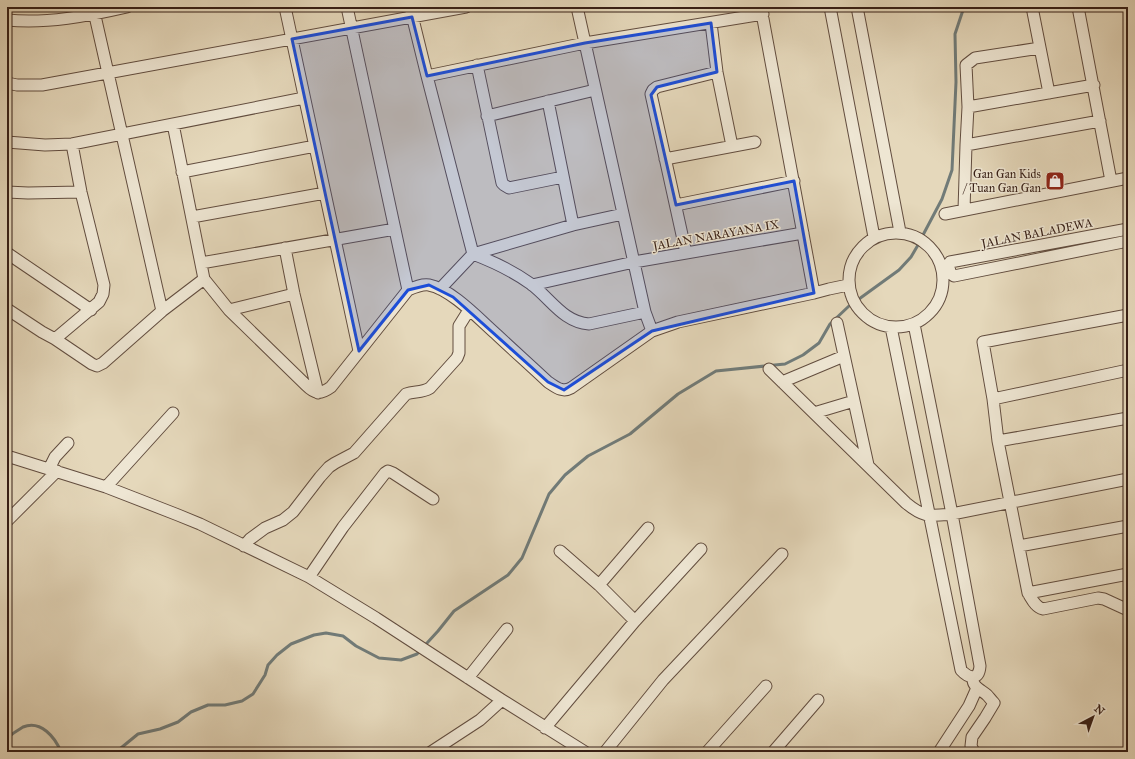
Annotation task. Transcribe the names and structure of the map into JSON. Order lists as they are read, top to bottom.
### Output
{
  "streets": {
    "street": ["JALAN BALADEWA", "JALAN NARAYANA IX"]
  },
  "places": {
    "shop": ["Gan Gan Kids / Tuan Gan Gan"]
  },
  "north": "top right"
}
